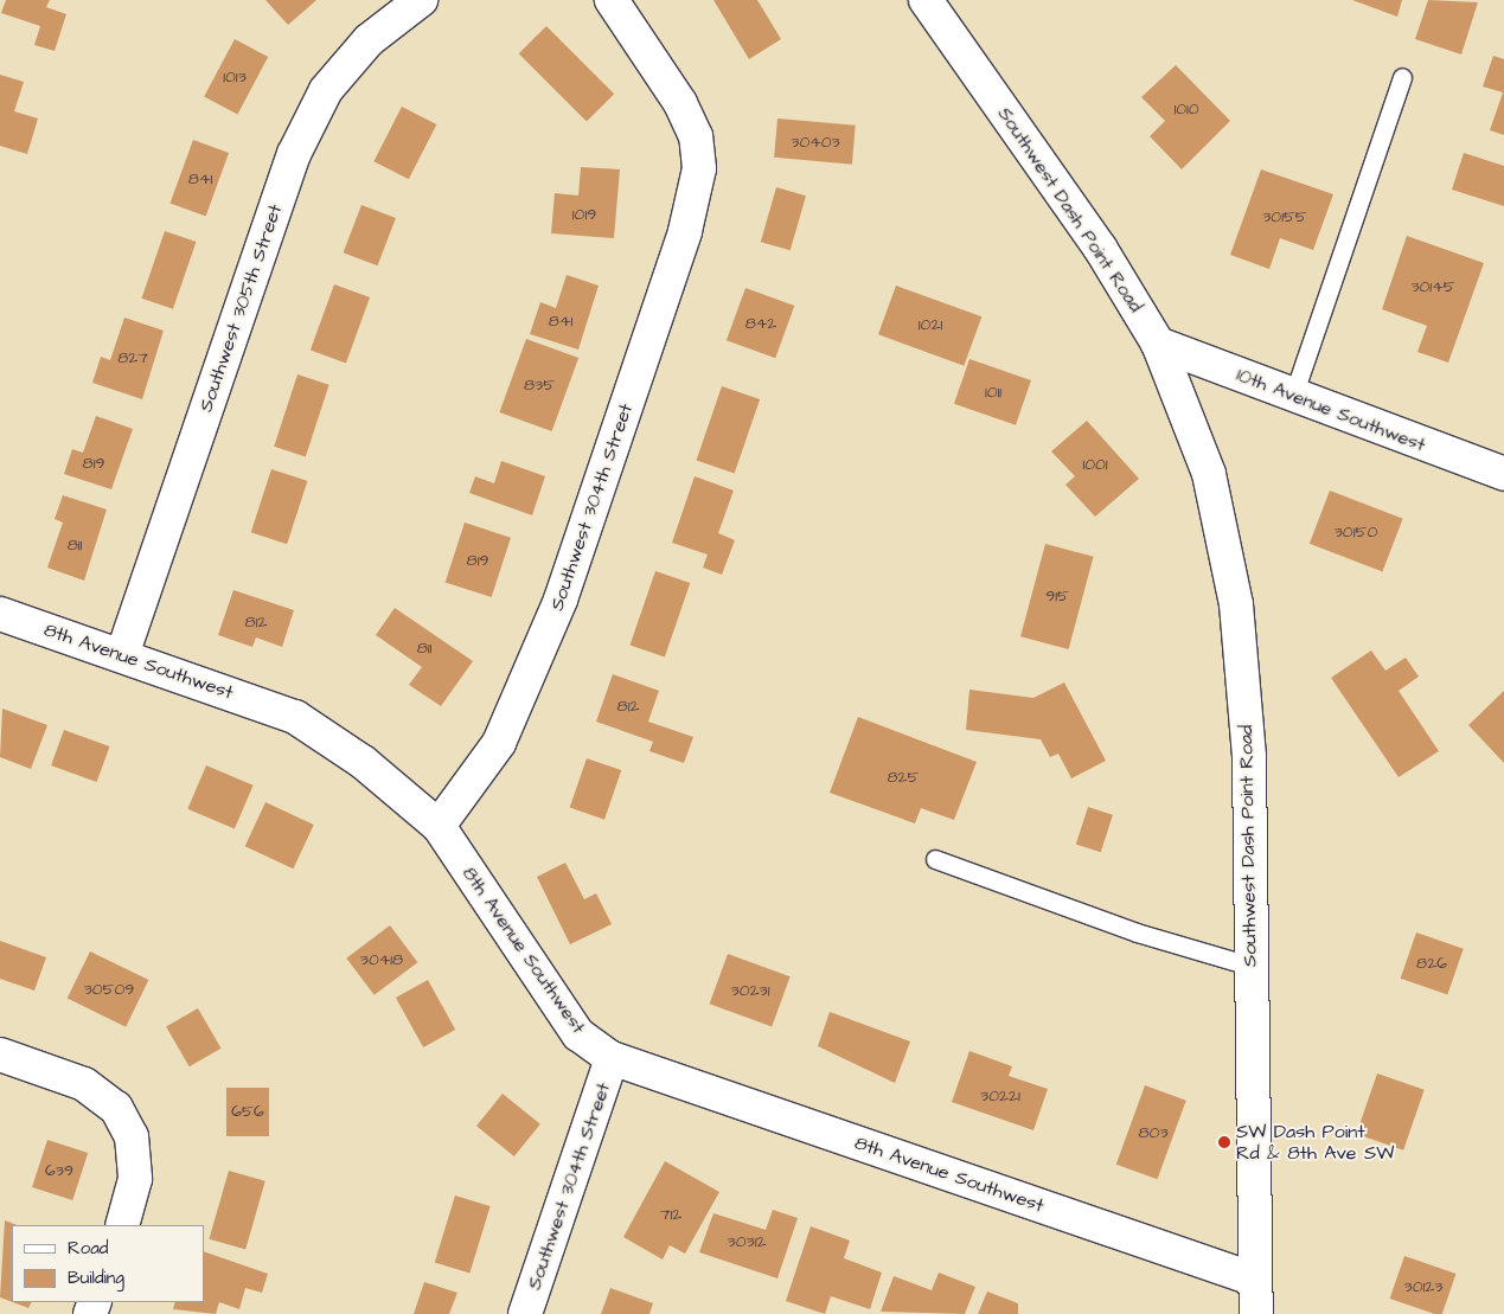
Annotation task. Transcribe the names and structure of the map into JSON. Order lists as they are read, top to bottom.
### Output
{
  "streets": {
    "street": [
      "Southwest Dash Point Road",
      "Southwest 305th Street",
      "10th Avenue Southwest",
      "Southwest 304th Street",
      "8th Avenue Southwest"
    ]
  },
  "crossings": [
    ["Southwest Dash Point Road", "10th Avenue Southwest"],
    ["Southwest Dash Point Road", "8th Avenue Southwest"],
    ["Southwest 305th Street", "8th Avenue Southwest"],
    ["Southwest 304th Street", "8th Avenue Southwest"]
  ],
  "places": ["SW Dash Point Rd & 8th Ave SW"],
  "house_numbers": [
    "1013",
    "1010",
    "30403",
    "841",
    "1019",
    "30155",
    "30145",
    "841",
    "842",
    "1021",
    "827",
    "835",
    "1011",
    "819",
    "1001",
    "30150",
    "811",
    "819",
    "915",
    "812",
    "811",
    "812",
    "825",
    "30418",
    "826",
    "30509",
    "30231",
    "30221",
    "656",
    "803",
    "639",
    "712",
    "30312",
    "30123"
  ],
  "legend": ["Road", "Building"]
}
